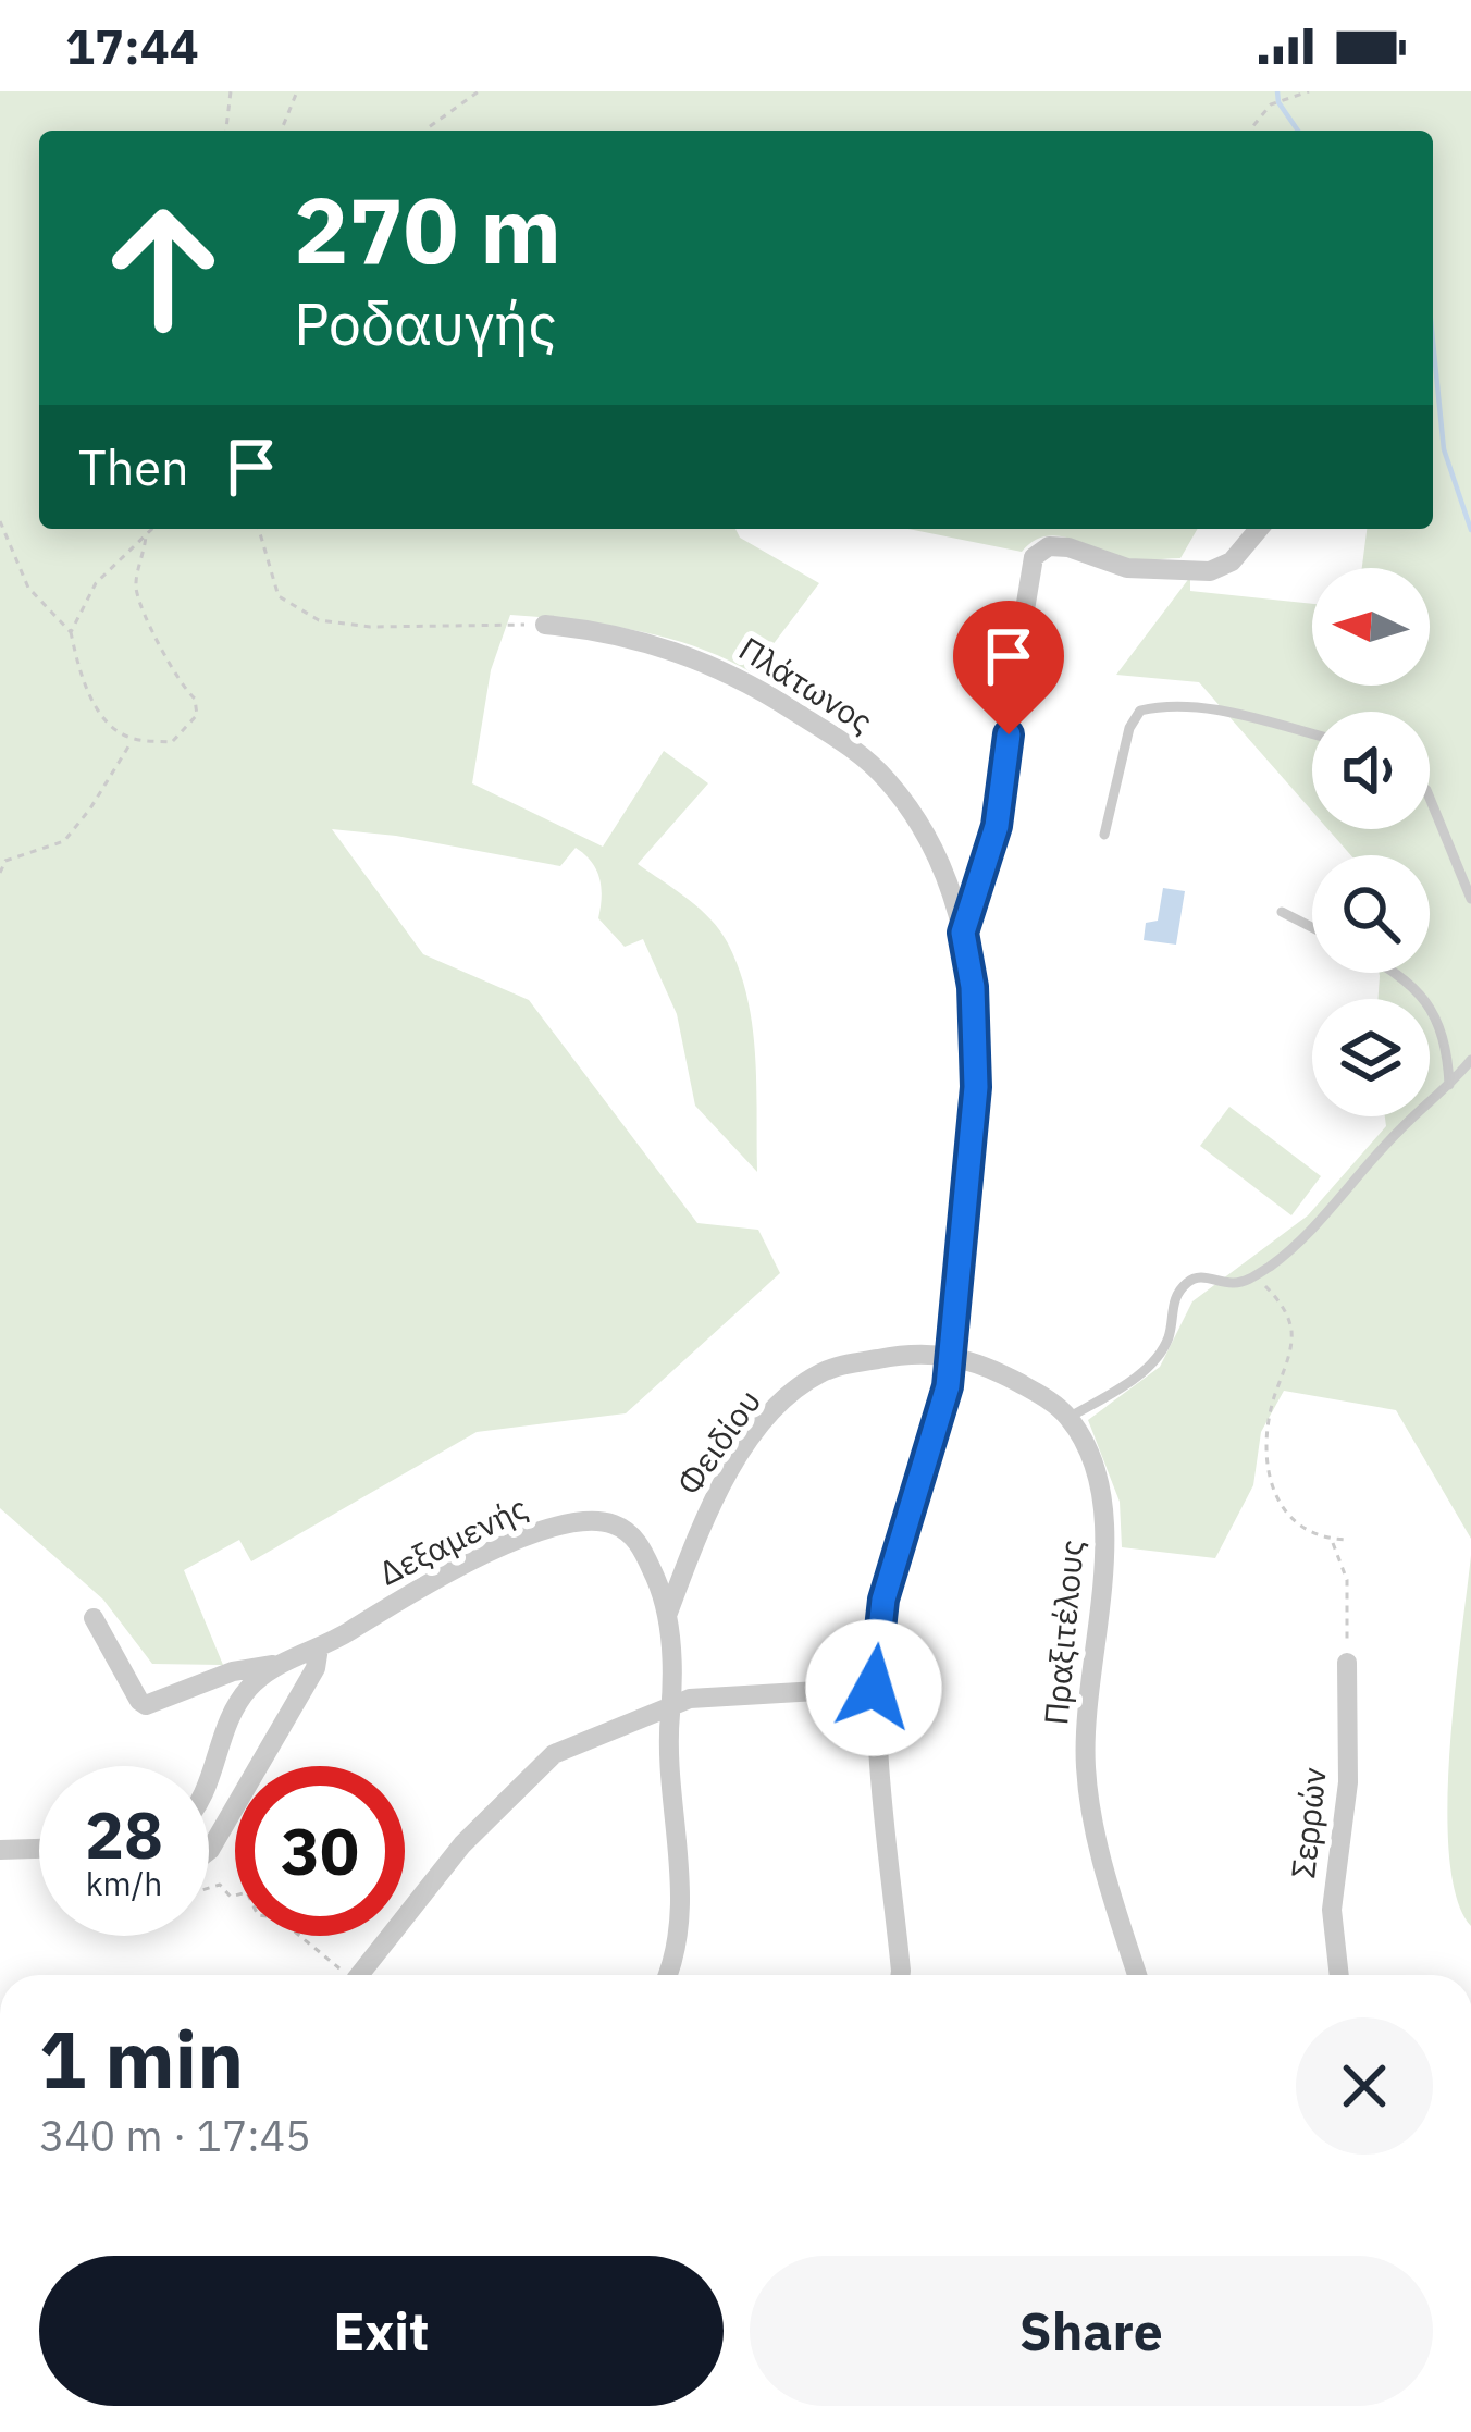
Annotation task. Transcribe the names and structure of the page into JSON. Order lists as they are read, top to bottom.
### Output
{
  "streets": {
    "street": [
      "Πλάτωνος",
      "Φειδίου",
      "Δεξαμενής",
      "Πραξιτέλους",
      "Σερρών"
    ]
  },
  "crossings": [
    ["Πλάτωνος", "Φειδίου"],
    ["Φειδίου", "Δεξαμενής"]
  ],
  "north": "left",
  "page": {
    "status": "17:44",
    "turn": ["270 m", "Ροδαυγής"],
    "then": "Then",
    "speed": "28 km/h",
    "limit": "30",
    "heading": ["1 min", "340 m · 17:45"],
    "buttons": ["Exit", "Share"]
  }
}
